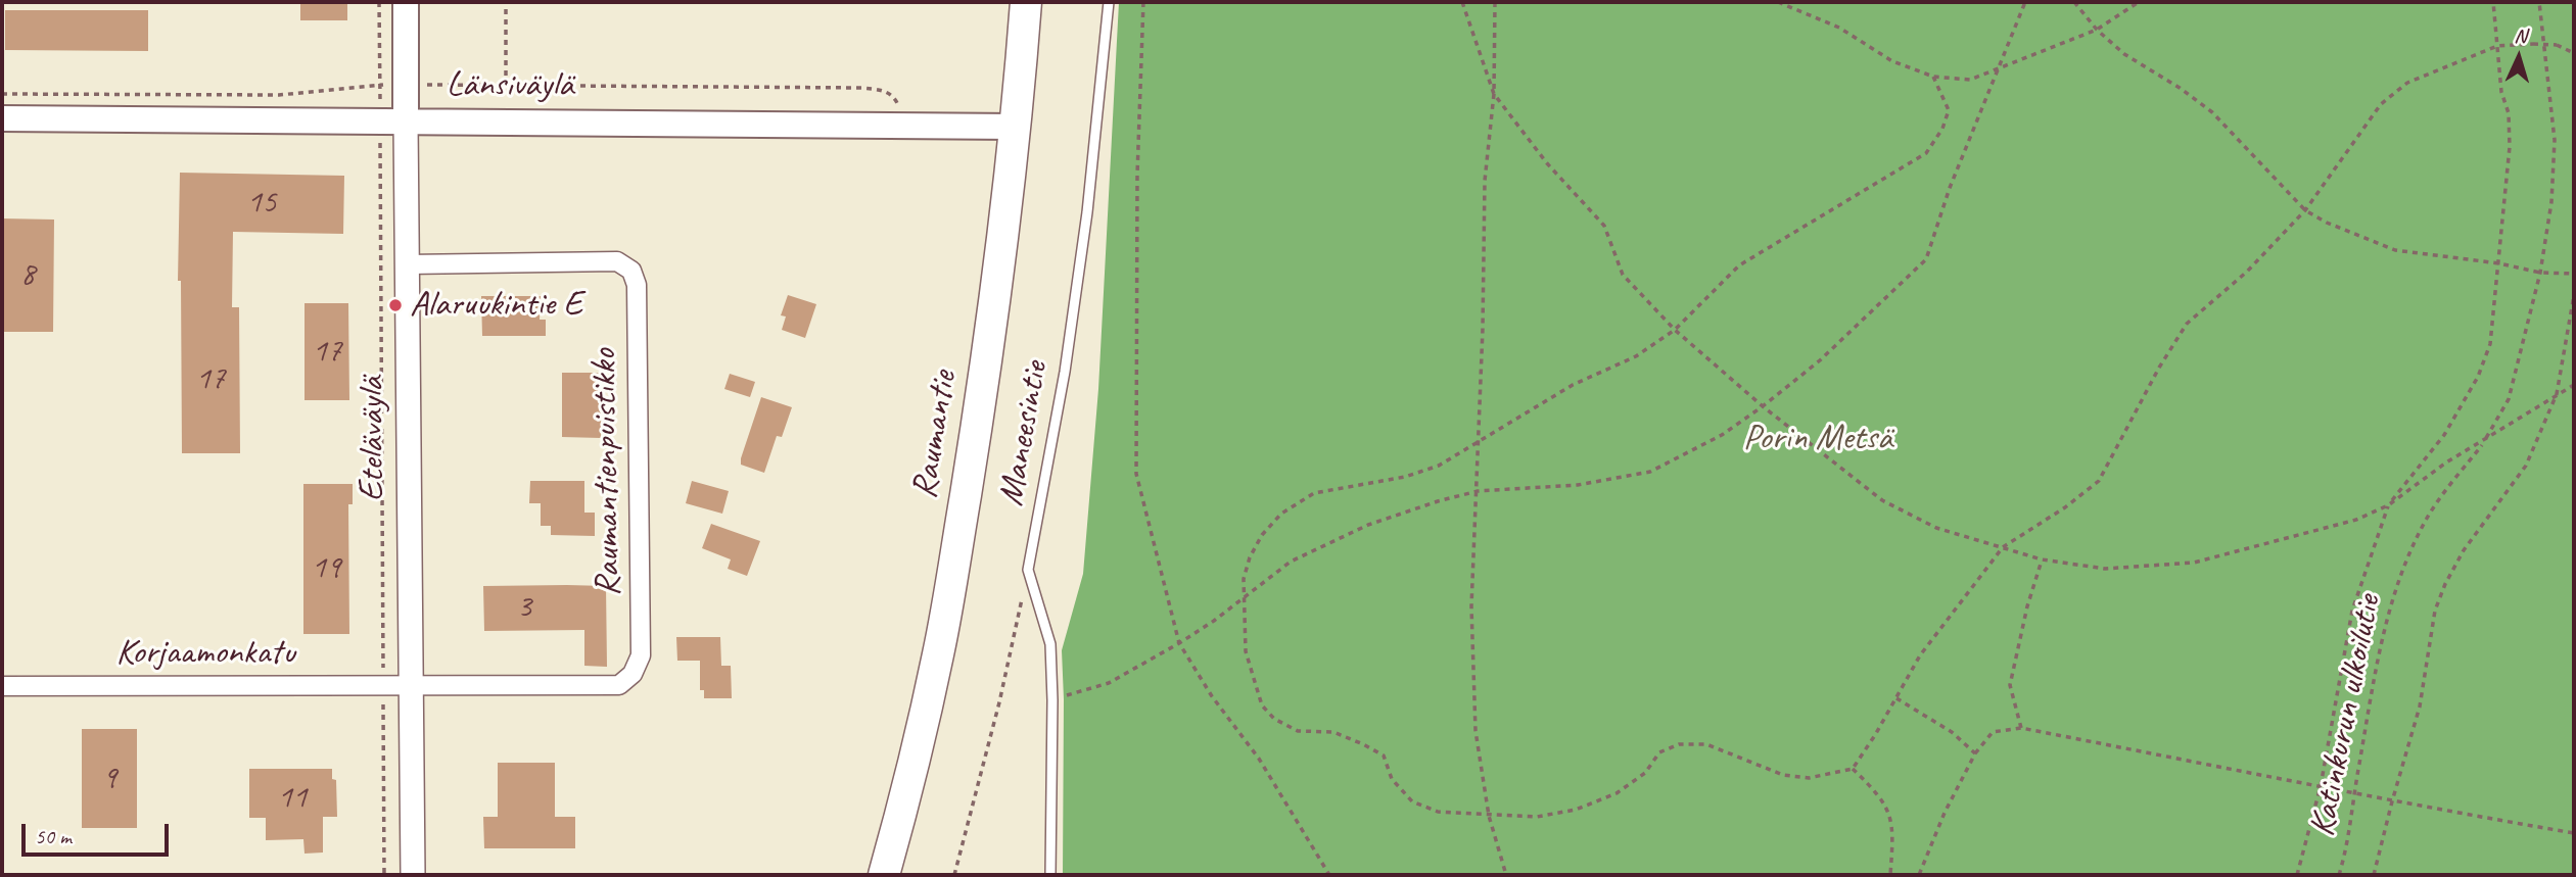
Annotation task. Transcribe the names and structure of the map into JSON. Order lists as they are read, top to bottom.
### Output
{
  "streets": {
    "highway": ["Raumantie"],
    "main road": ["Länsiväylä", "Eteläväylä"],
    "street": ["Raumantienpuistikko", "Korjaamonkatu"],
    "lane": ["Maneesintie"],
    "path": ["Katinkurun ulkoilutie"]
  },
  "crossings": [
    ["Länsiväylä", "Raumantie"],
    ["Länsiväylä", "Eteläväylä"],
    ["Eteläväylä", "Raumantienpuistikko"],
    ["Eteläväylä", "Korjaamonkatu"],
    ["Raumantienpuistikko", "Korjaamonkatu"]
  ],
  "parks": ["Porin Metsä"],
  "places": ["Alaruukintie E"],
  "house_numbers": [
    "15",
    "8",
    "17",
    "17",
    "19",
    "3",
    "9",
    "11"
  ],
  "scale_bar": "50 m",
  "north": "top"
}
